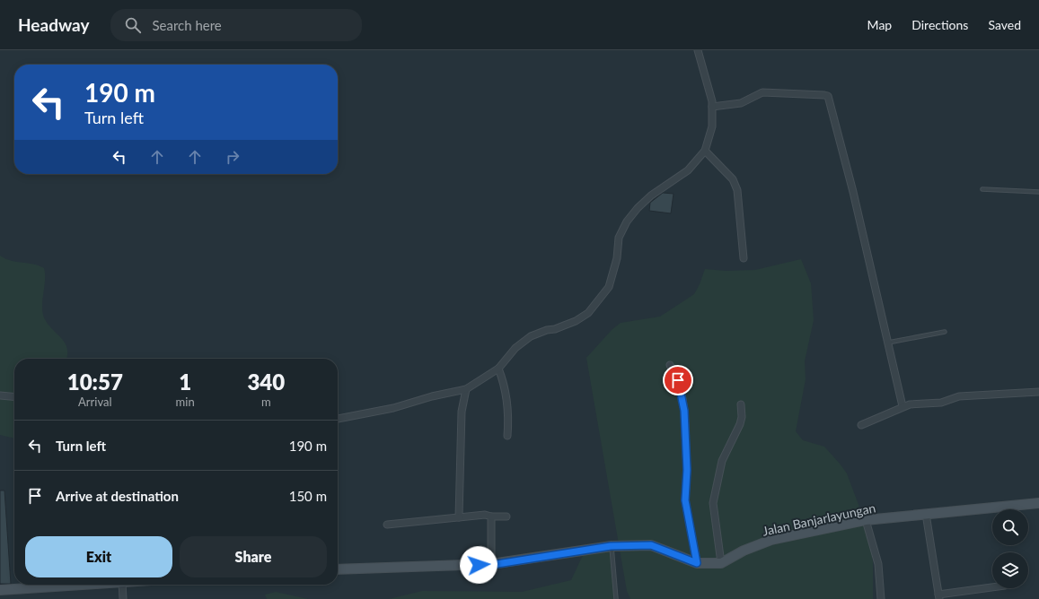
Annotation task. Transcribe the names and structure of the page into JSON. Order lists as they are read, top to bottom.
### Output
{
  "streets": {
    "street": ["Jalan Banjarlayungan"]
  },
  "page": {
    "header": "Headway",
    "search": "Search here",
    "nav": ["Map", "Directions", "Saved"],
    "turn": ["190 m", "Turn left"],
    "eta": [
      "10:57",
      "Arrival",
      "1",
      "min",
      "340",
      "m"
    ],
    "list": [
      {
        "name": "Turn left",
        "value": "190 m"
      },
      {
        "name": "Arrive at destination",
        "value": "150 m"
      }
    ],
    "buttons": ["Exit", "Share"]
  }
}
